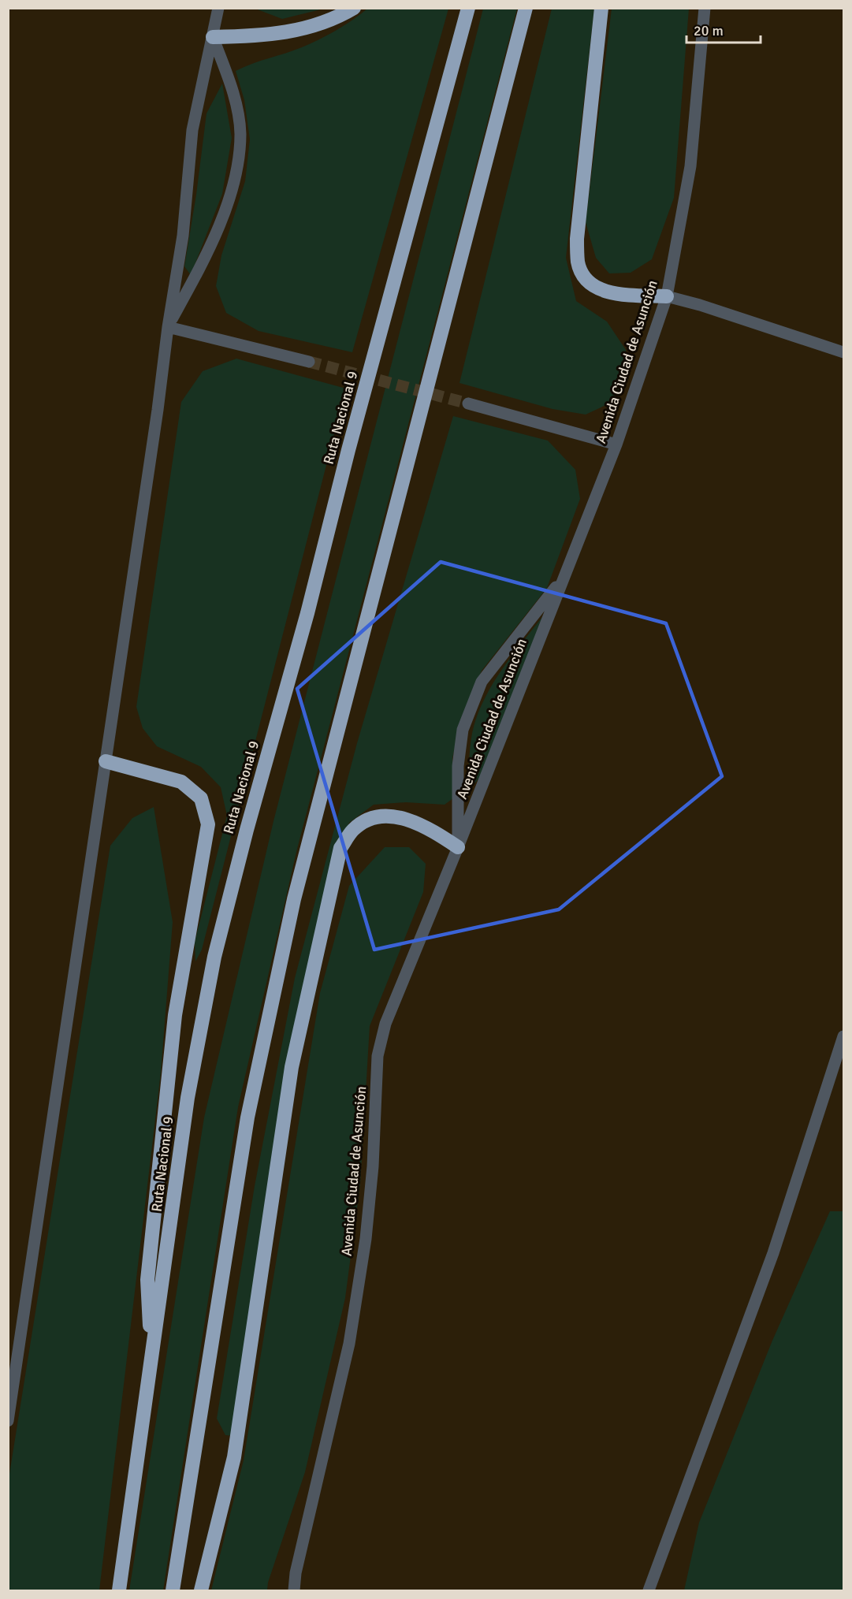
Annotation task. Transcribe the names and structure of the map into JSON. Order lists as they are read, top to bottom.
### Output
{
  "streets": {
    "highway": ["Ruta Nacional 9"],
    "street": ["Avenida Ciudad de Asunción"]
  },
  "scale_bar": "20 m"
}
